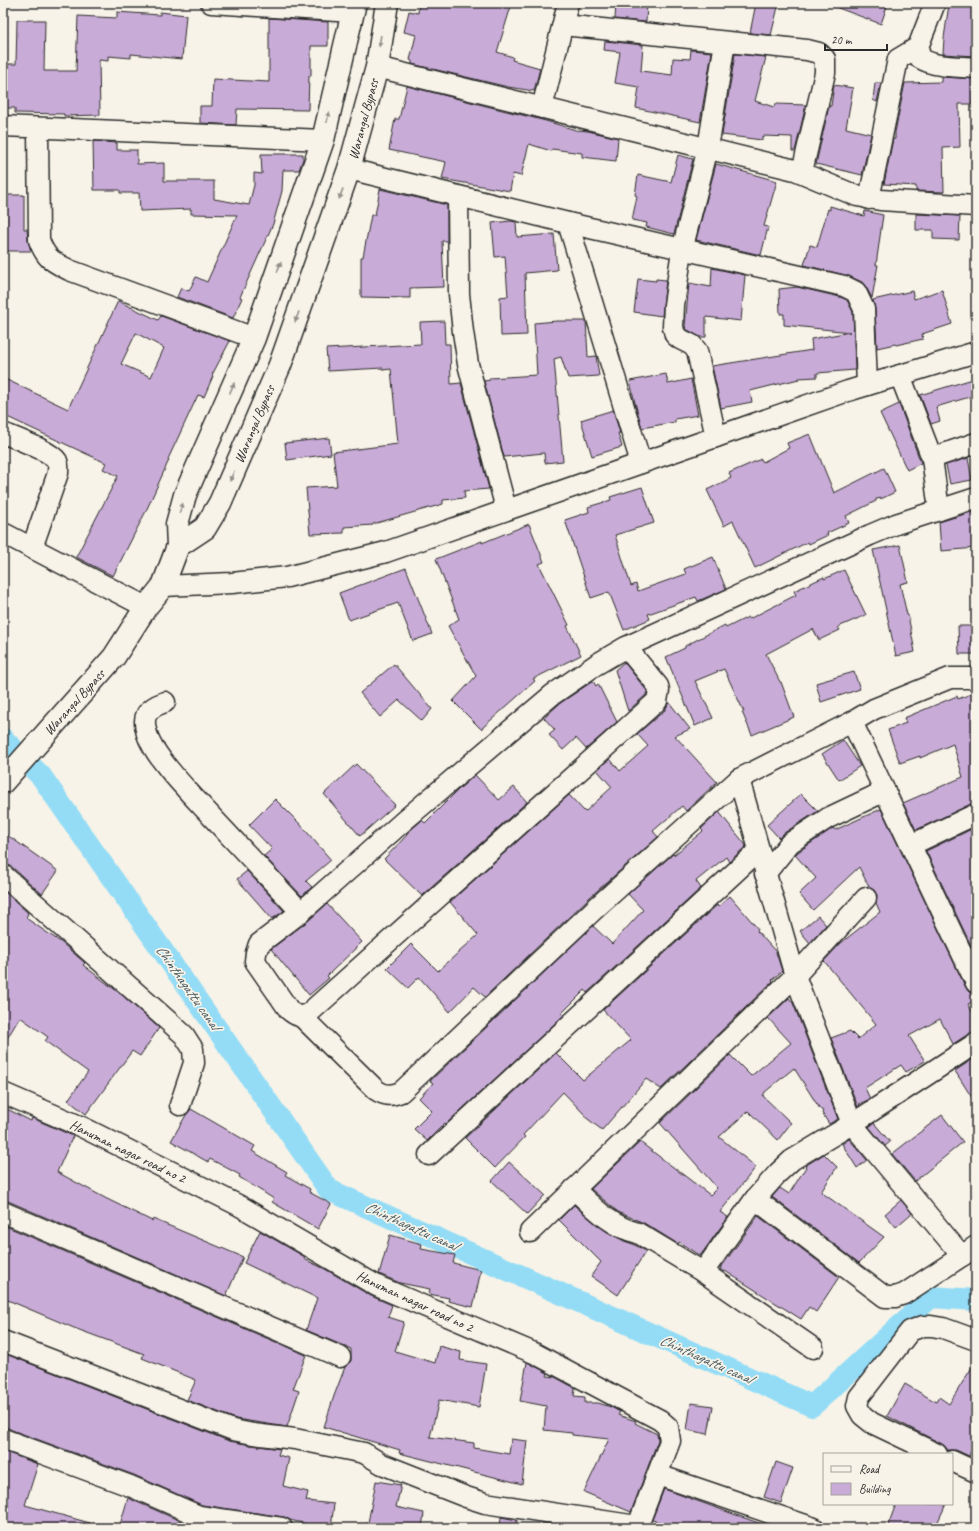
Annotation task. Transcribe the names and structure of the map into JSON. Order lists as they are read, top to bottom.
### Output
{
  "streets": {
    "main road": ["Warangal Bypass"],
    "street": ["Hanuman nagar road no 2"]
  },
  "water": ["Chinthagattu canal"],
  "legend": ["Road", "Building"],
  "scale_bar": "20 m"
}
